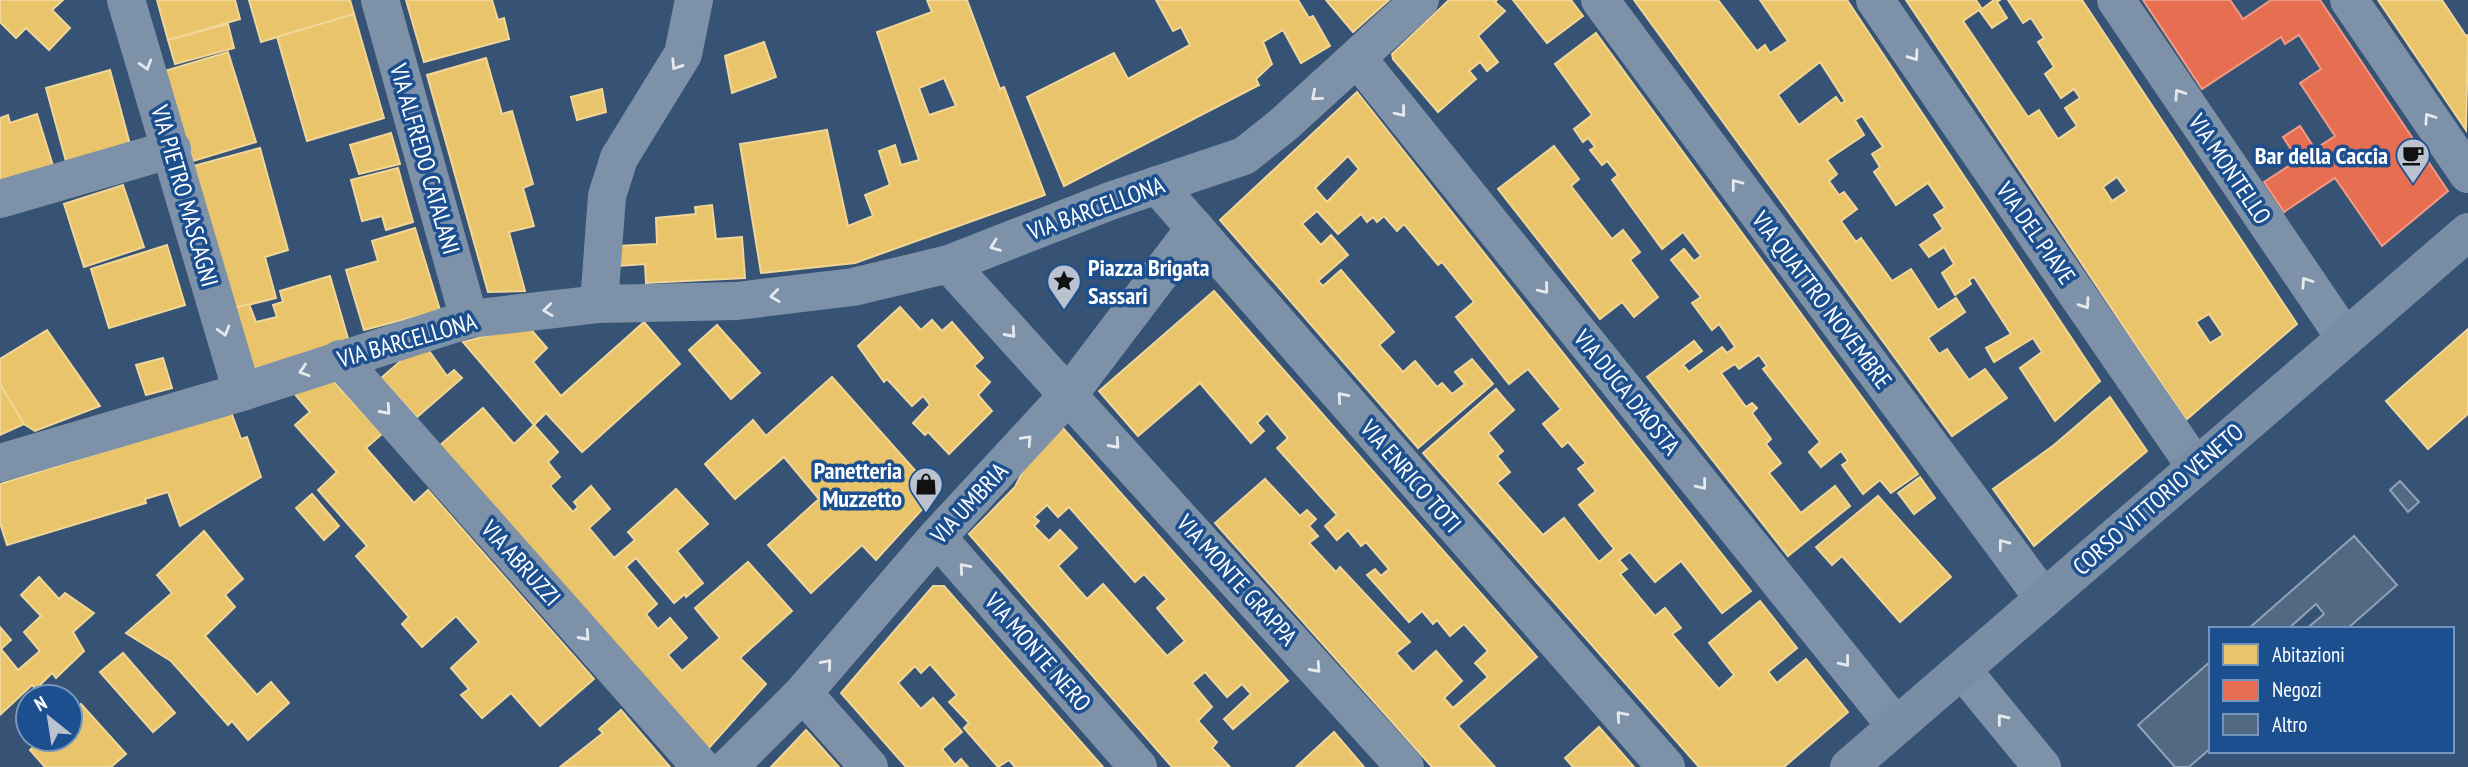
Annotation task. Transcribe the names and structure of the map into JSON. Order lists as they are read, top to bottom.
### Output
{
  "streets": {
    "main road": ["CORSO VITTORIO VENETO"],
    "street": [
      "VIA ALFREDO CATALANI",
      "VIA MONTELLO",
      "VIA PIETRO MASCAGNI",
      "VIA BARCELLONA",
      "VIA DEL PIAVE",
      "VIA QUATTRO NOVEMBRE",
      "VIA DUCA D'AOSTA",
      "VIA ENRICO TOTI",
      "VIA UMBRIA",
      "VIA ABRUZZI",
      "VIA MONTE GRAPPA",
      "VIA MONTE NERO"
    ]
  },
  "crossings": [
    ["VIA ALFREDO CATALANI", "VIA BARCELLONA"],
    ["VIA MONTELLO", "CORSO VITTORIO VENETO"],
    ["VIA PIETRO MASCAGNI", "VIA BARCELLONA"],
    ["VIA BARCELLONA", "VIA DUCA D'AOSTA"],
    ["VIA BARCELLONA", "VIA ENRICO TOTI"],
    ["VIA BARCELLONA", "VIA ABRUZZI"],
    ["VIA DEL PIAVE", "CORSO VITTORIO VENETO"],
    ["VIA QUATTRO NOVEMBRE", "CORSO VITTORIO VENETO"],
    ["VIA DUCA D'AOSTA", "CORSO VITTORIO VENETO"],
    ["VIA ENRICO TOTI", "VIA UMBRIA"],
    ["VIA UMBRIA", "VIA MONTE GRAPPA"],
    ["VIA UMBRIA", "VIA MONTE NERO"]
  ],
  "one_way": [
    "VIA PIETRO MASCAGNI",
    "VIA BARCELLONA",
    "VIA DEL PIAVE",
    "VIA QUATTRO NOVEMBRE",
    "VIA DUCA D'AOSTA",
    "VIA ENRICO TOTI",
    "VIA UMBRIA",
    "VIA ABRUZZI",
    "VIA MONTE GRAPPA"
  ],
  "places": {
    "cafe": ["Bar della Caccia"],
    "place": ["Piazza Brigata Sassari"],
    "shop": ["Panetteria Muzzetto"]
  },
  "legend": ["Abitazioni", "Negozi", "Altro"],
  "north": "top left"
}
